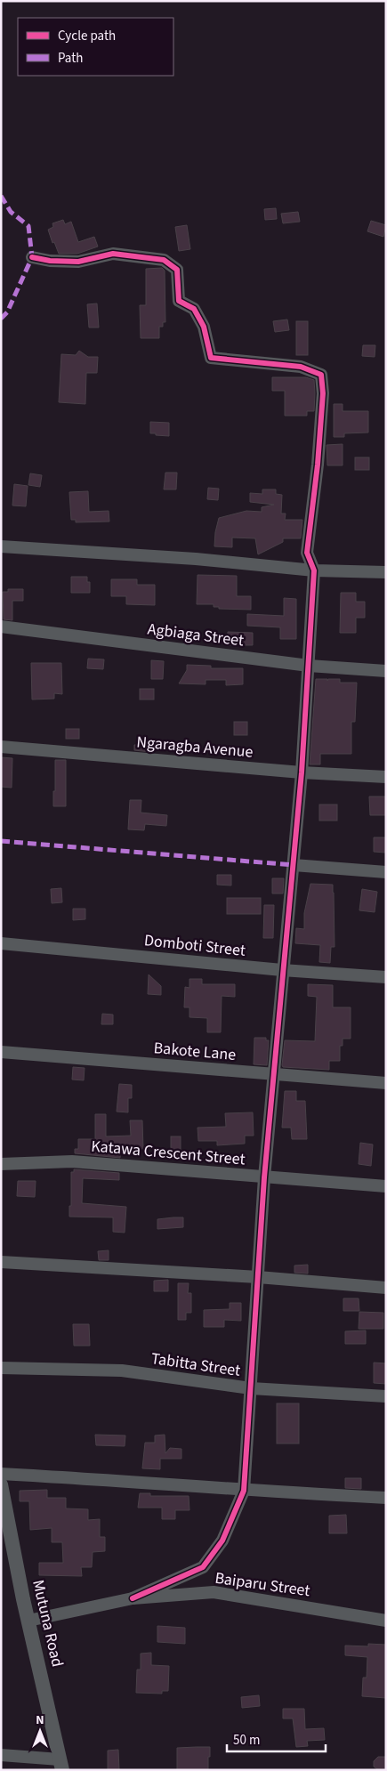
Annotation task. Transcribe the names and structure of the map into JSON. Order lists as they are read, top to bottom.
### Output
{
  "streets": {
    "street": [
      "Agbiaga Street",
      "Ngaragba Avenue",
      "Domboti Street",
      "Bakote Lane",
      "Katawa Crescent Street",
      "Tabitta Street",
      "Baiparu Street",
      "Mutuna Road"
    ]
  },
  "crossings": [
    ["Baiparu Street", "Mutuna Road"]
  ],
  "legend": ["Cycle path", "Path"],
  "scale_bar": "50 m",
  "north": "top"
}
